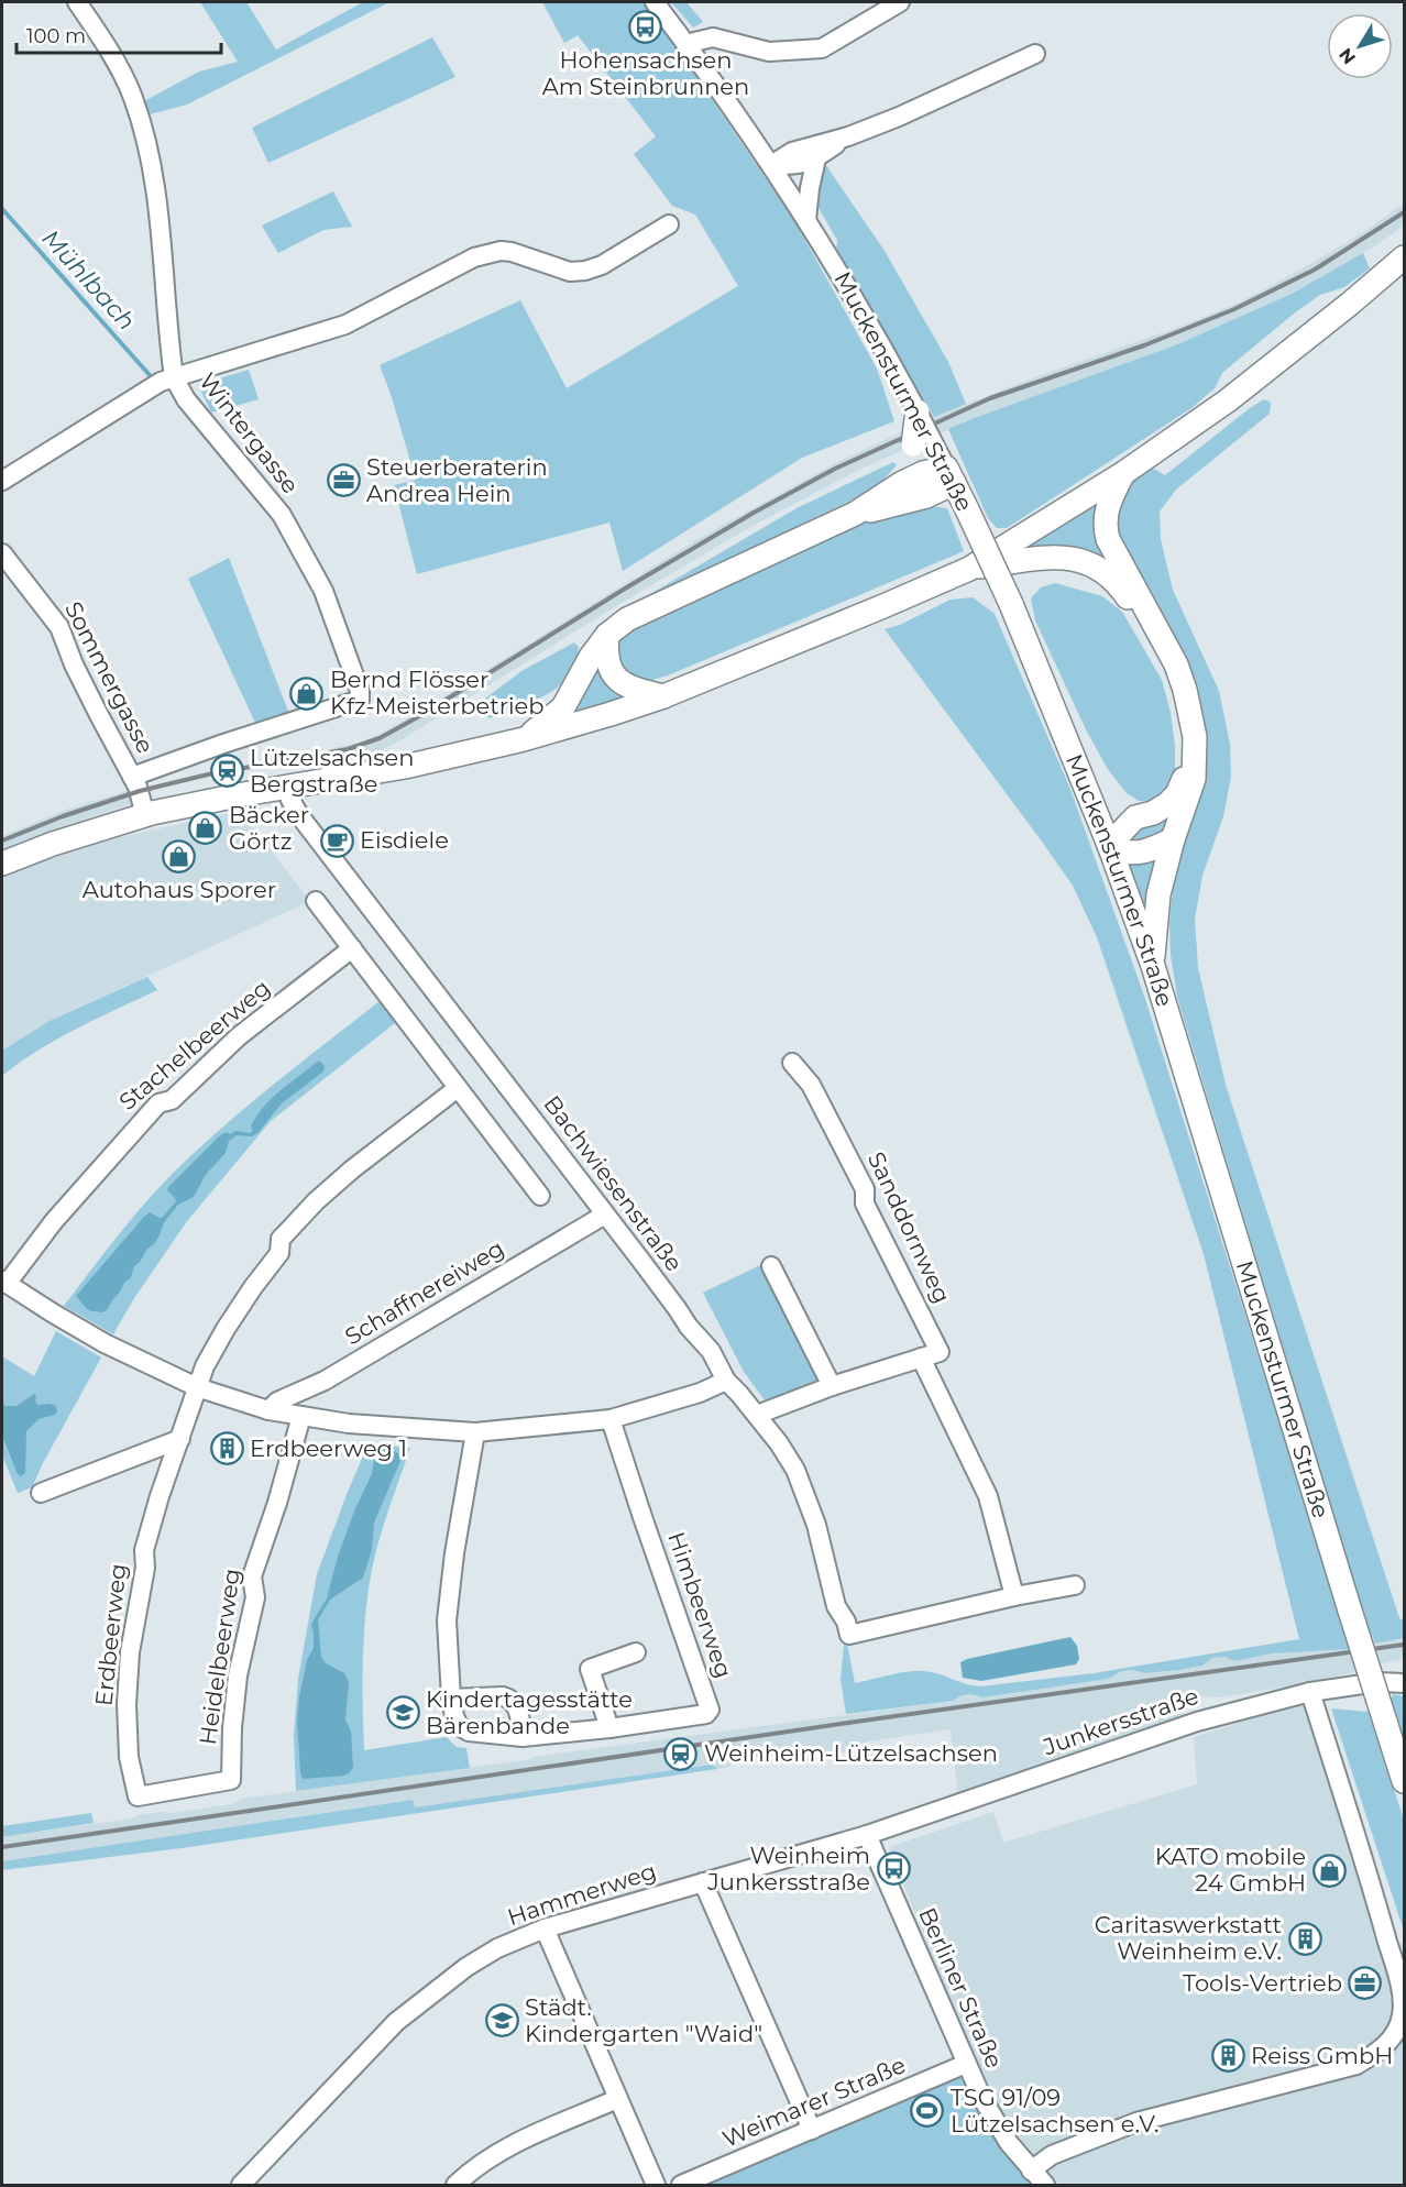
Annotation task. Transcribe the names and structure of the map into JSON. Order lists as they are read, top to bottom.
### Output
{
  "streets": {
    "main road": ["Muckensturmer Straße"],
    "street": [
      "Wintergasse",
      "Sommergasse",
      "Stachelbeerweg",
      "Bachwiesenstraße",
      "Sanddornweg",
      "Schaffnereiweg",
      "Himbeerweg",
      "Erdbeerweg",
      "Heidelbeerweg",
      "Junkersstraße",
      "Hammerweg",
      "Berliner Straße",
      "Weimarer Straße"
    ]
  },
  "crossings": [
    ["Wintergasse", "Sommergasse"],
    ["Bachwiesenstraße", "Schaffnereiweg"],
    ["Erdbeerweg", "Heidelbeerweg"],
    ["Junkersstraße", "Hammerweg"],
    ["Junkersstraße", "Berliner Straße"],
    ["Hammerweg", "Berliner Straße"],
    ["Berliner Straße", "Weimarer Straße"]
  ],
  "water": ["Mühlbach"],
  "places": {
    "bus stop": ["Hohensachsen Am Steinbrunnen", "Weinheim Junkersstraße"],
    "office": ["Steuerberaterin Andrea Hein", "Tools-Vertrieb"],
    "shop": [
      "Bernd Flösser Kfz-Meisterbetrieb",
      "Bäcker Görtz",
      "Autohaus Sporer",
      "KATO mobile 24 GmbH"
    ],
    "station": ["Lützelsachsen Bergstraße", "Weinheim-Lützelsachsen"],
    "cafe": ["Eisdiele"],
    "building": ["Erdbeerweg 1", "Caritaswerkstatt Weinheim e.V.", "Reiss GmbH"],
    "school or university": ["Kindertagesstätte Bärenbande", "Städt. Kindergarten \"Waid\""],
    "sports": ["TSG 91/09 Lützelsachsen e.V."]
  },
  "scale_bar": "100 m",
  "north": "bottom left"
}
